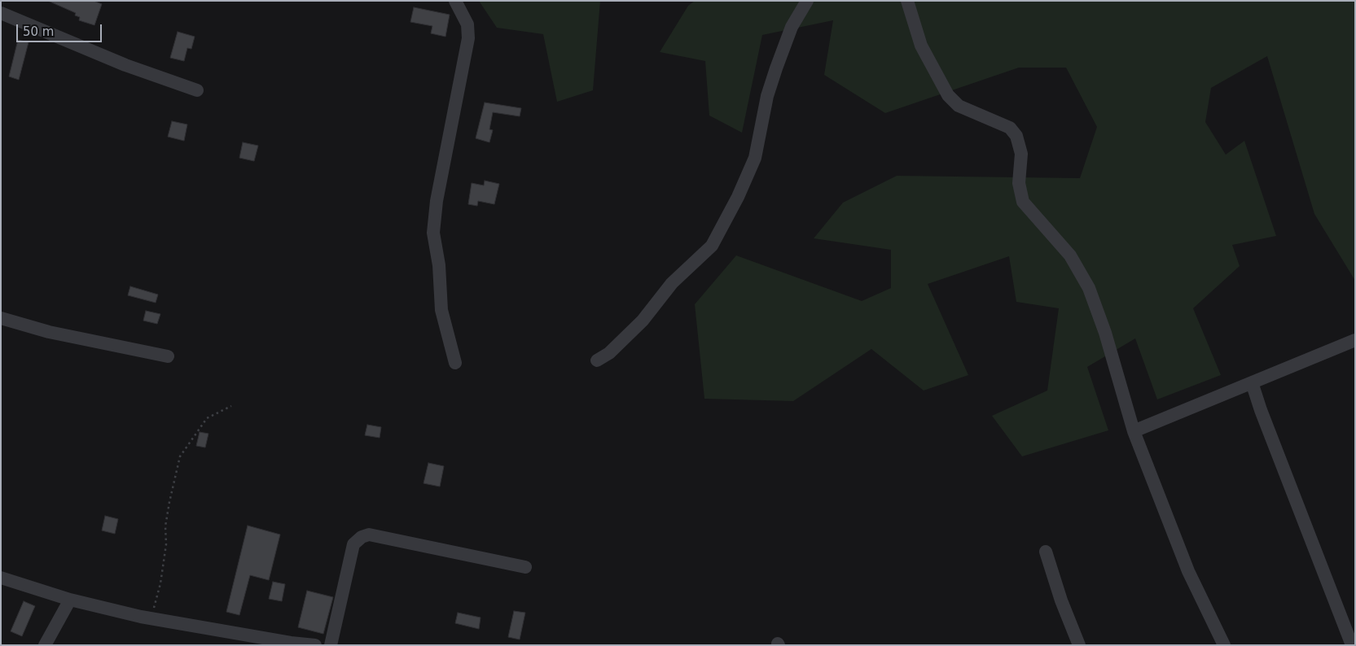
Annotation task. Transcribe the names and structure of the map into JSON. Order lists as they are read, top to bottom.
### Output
{
  "scale_bar": "50 m"
}
